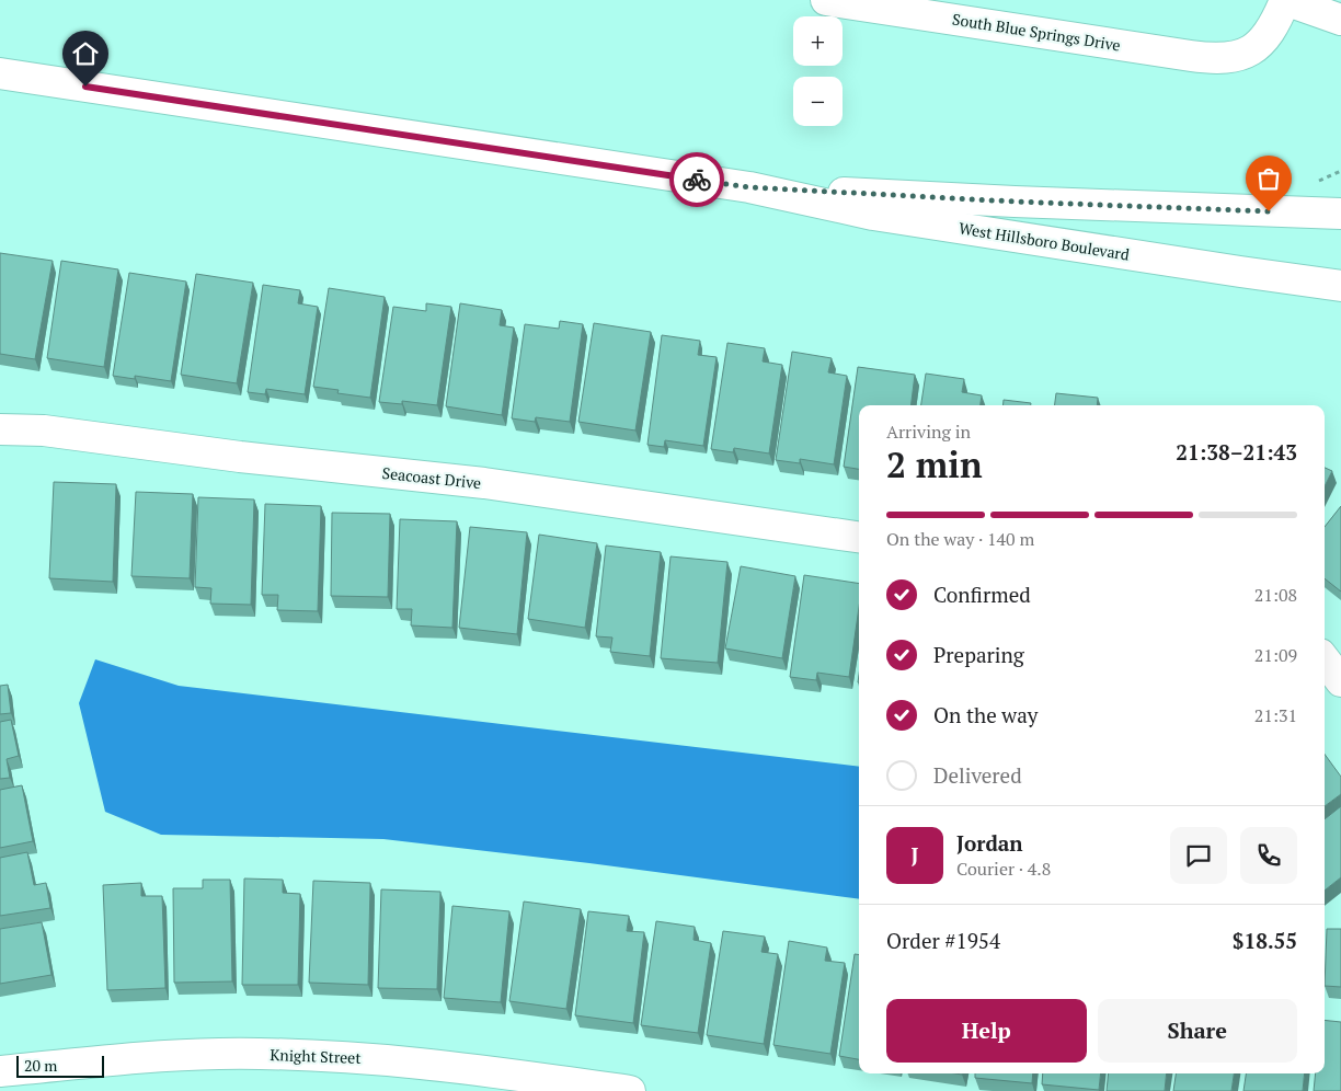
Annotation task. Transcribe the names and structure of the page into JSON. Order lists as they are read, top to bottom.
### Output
{
  "streets": {
    "street": [
      "South Blue Springs Drive",
      "West Hillsboro Boulevard",
      "Seacoast Drive",
      "Knight Street"
    ]
  },
  "scale_bar": "20 m",
  "page": {
    "map_buttons": ["+", "−"],
    "heading": ["2 min", "Arriving in", "21:38–21:43"],
    "panel": [
      "Jordan",
      "Courier · 4.8",
      "Order #1954",
      "$18.55"
    ],
    "bar": "On the way · 140 m",
    "list": [
      ["Confirmed", "21:08"],
      ["Preparing", "21:09"],
      ["On the way", "21:31"],
      "Delivered"
    ],
    "round": "J",
    "buttons": ["Help", "Share"],
    "scale": "20 m"
  }
}
